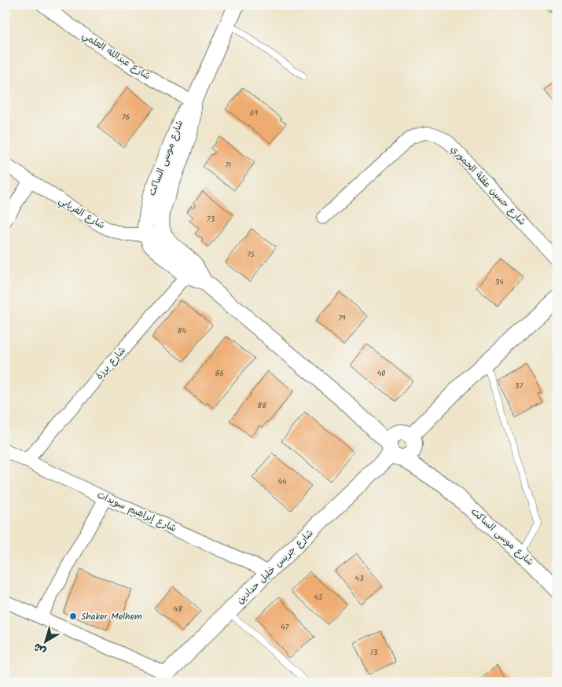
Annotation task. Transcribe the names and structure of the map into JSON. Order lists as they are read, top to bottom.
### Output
{
  "streets": {
    "street": [
      "شارع عبدالله العلمي",
      "شارع موسى الساكت",
      "شارع حسين عقلة الحموري",
      "شارع الفريابي",
      "شارع برزة",
      "شارع إبراهيم سويدات",
      "شارع جريس خليل حدادين"
    ]
  },
  "crossings": [
    ["شارع عبدالله العلمي", "شارع موسى الساكت"],
    ["شارع موسى الساكت", "شارع الفريابي"],
    ["شارع موسى الساكت", "شارع برزة"],
    ["شارع موسى الساكت", "شارع جريس خليل حدادين"],
    ["شارع برزة", "شارع إبراهيم سويدات"],
    ["شارع إبراهيم سويدات", "شارع جريس خليل حدادين"]
  ],
  "places": ["Shaker Melhem"],
  "house_numbers": [
    "69",
    "76",
    "71",
    "73",
    "75",
    "34",
    "79",
    "84",
    "86",
    "40",
    "37",
    "88",
    "44",
    "43",
    "45",
    "48",
    "47",
    "13"
  ],
  "north": "bottom left"
}
